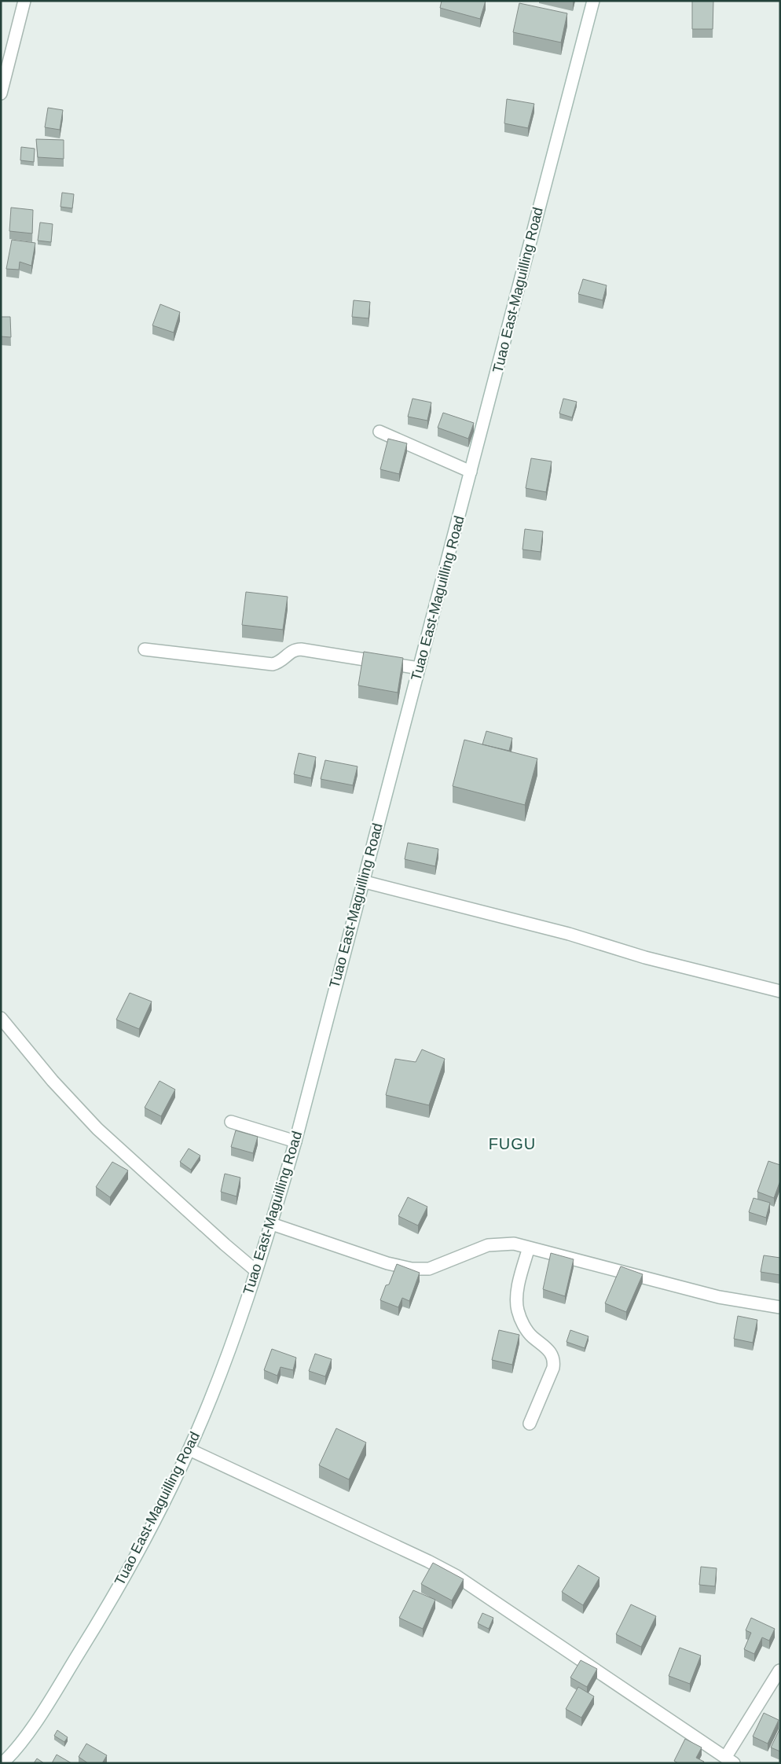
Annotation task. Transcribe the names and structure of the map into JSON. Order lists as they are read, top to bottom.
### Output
{
  "streets": {
    "street": ["Tuao East-Maguilling Road"]
  },
  "districts": ["FUGU"]
}
